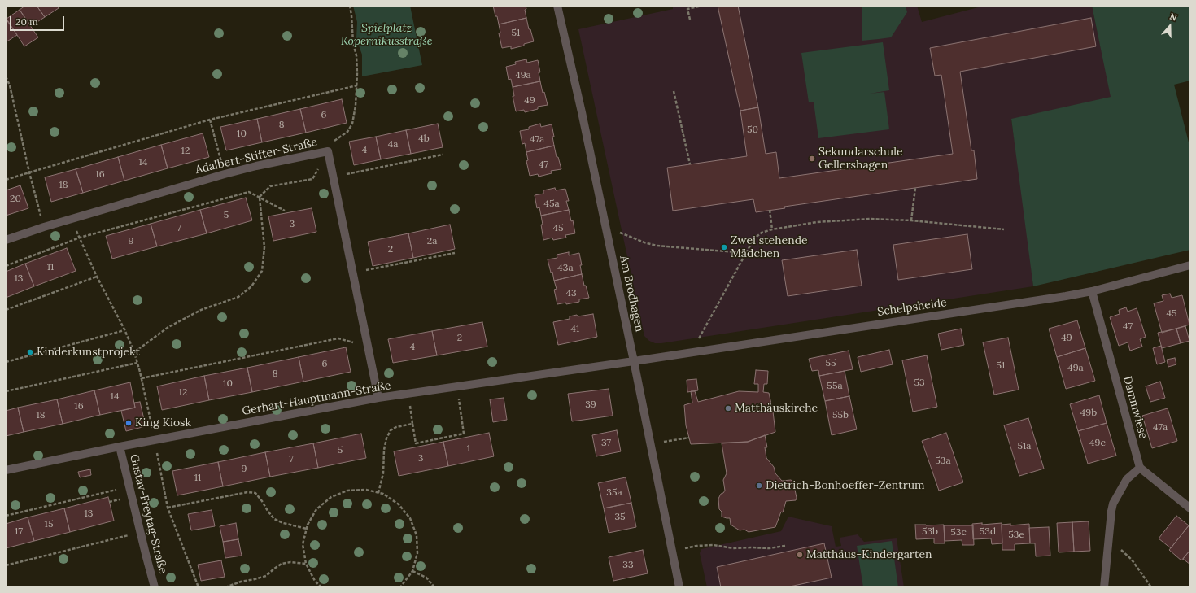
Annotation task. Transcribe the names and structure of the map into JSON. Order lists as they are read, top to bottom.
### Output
{
  "streets": {
    "street": [
      "Adalbert-Stifter-Straße",
      "Am Brodhagen",
      "Schelpsheide",
      "Gerhart-Hauptmann-Straße",
      "Dammwiese",
      "Gustav-Freytag-Straße"
    ]
  },
  "crossings": [
    ["Adalbert-Stifter-Straße", "Gerhart-Hauptmann-Straße"],
    ["Am Brodhagen", "Schelpsheide"],
    ["Am Brodhagen", "Gerhart-Hauptmann-Straße"],
    ["Schelpsheide", "Gerhart-Hauptmann-Straße"],
    ["Schelpsheide", "Dammwiese"],
    ["Gerhart-Hauptmann-Straße", "Gustav-Freytag-Straße"]
  ],
  "parks": ["Spielplatz Kopernikusstraße"],
  "places": [
    "Sekundarschule Gellershagen",
    "Zwei stehende Mädchen",
    "Kinderkunstprojekt",
    "Matthäuskirche",
    "King Kiosk",
    "Dietrich-Bonhoeffer-Zentrum",
    "Matthäus-Kindergarten"
  ],
  "house_numbers": [
    "51",
    "49a",
    "49",
    "6",
    "8",
    "50",
    "10",
    "4b",
    "47a",
    "4a",
    "4",
    "12",
    "14",
    "47",
    "16",
    "18",
    "20",
    "45a",
    "5",
    "3",
    "7",
    "45",
    "9",
    "2a",
    "2",
    "11",
    "43a",
    "13",
    "43",
    "45",
    "47",
    "41",
    "2",
    "49",
    "4",
    "55",
    "6",
    "51",
    "49a",
    "8",
    "53",
    "10",
    "55a",
    "12",
    "14",
    "39",
    "16",
    "49b",
    "18",
    "55b",
    "47a",
    "37",
    "49c",
    "51a",
    "1",
    "5",
    "3",
    "7",
    "53a",
    "9",
    "11",
    "35a",
    "13",
    "35",
    "15",
    "17",
    "53b",
    "53d",
    "53c",
    "53e",
    "33"
  ],
  "scale_bar": "20 m",
  "north": "top"
}
